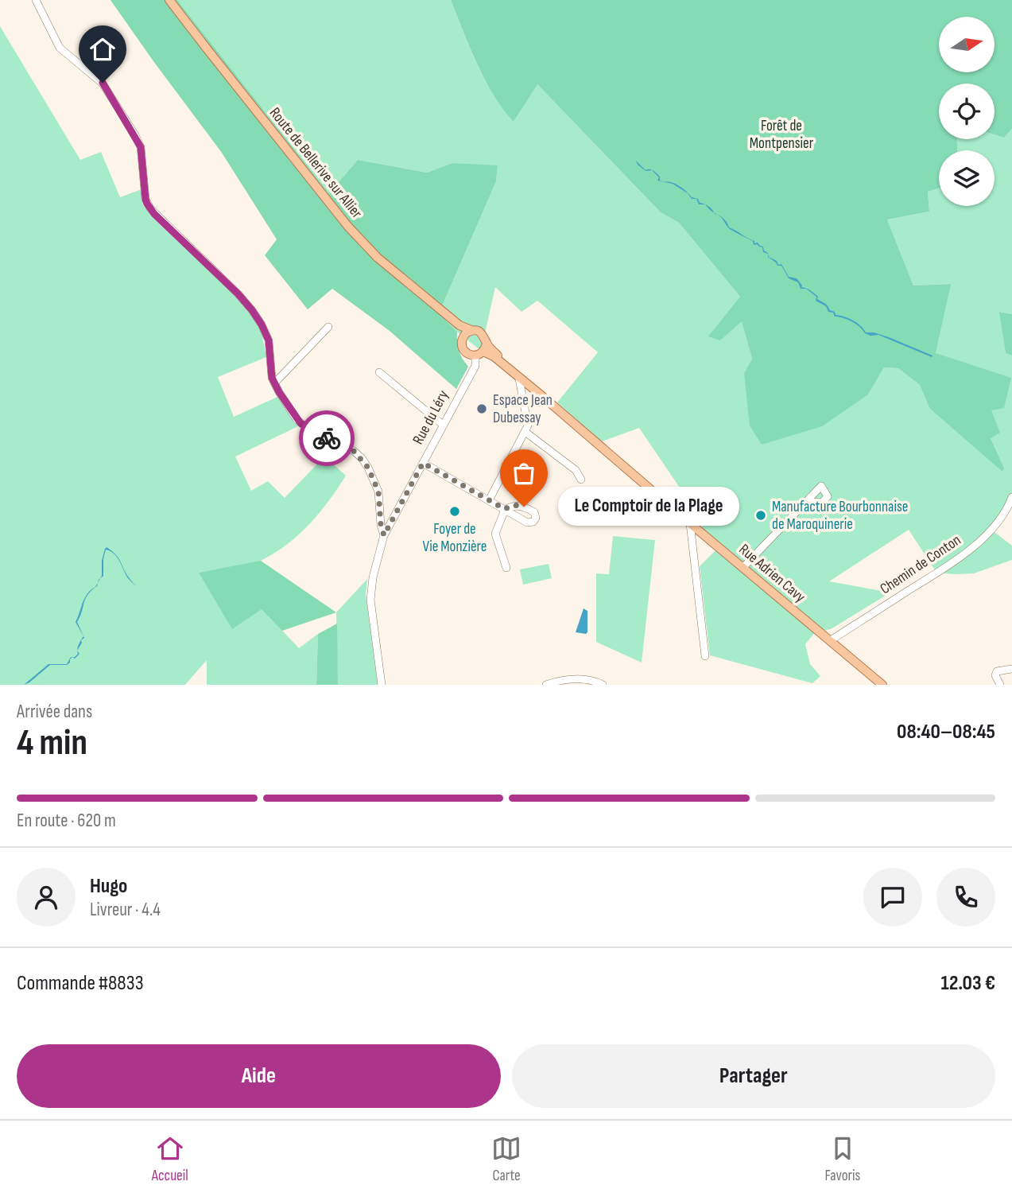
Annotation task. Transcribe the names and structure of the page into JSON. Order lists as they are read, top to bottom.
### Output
{
  "streets": {
    "main road": ["Route de Bellerive sur Allier", "Rue Adrien Cavy"],
    "street": ["Rue du Léry", "Chemin de Conton"]
  },
  "crossings": [
    ["Route de Bellerive sur Allier", "Rue du Léry"],
    ["Route de Bellerive sur Allier", "Rue Adrien Cavy"],
    ["Rue du Léry", "Rue Adrien Cavy"],
    ["Chemin de Conton", "Rue Adrien Cavy"]
  ],
  "parks": ["Forêt de Montpensier"],
  "places": [
    "Espace Jean Dubessay",
    "Le Comptoir de la Plage",
    "Foyer de Vie Monzière",
    "Manufacture Bourbonnaise de Maroquinerie"
  ],
  "north": "right",
  "page": {
    "bubble": "Le Comptoir de la Plage",
    "heading": ["4 min", "Arrivée dans", "08:40–08:45"],
    "panel": [
      "Hugo",
      "Livreur · 4.4",
      "Commande #8833",
      "12.03 €"
    ],
    "bar": "En route · 620 m",
    "buttons": ["Aide", "Partager"],
    "tabs": ["Accueil", "Carte", "Favoris"]
  }
}
